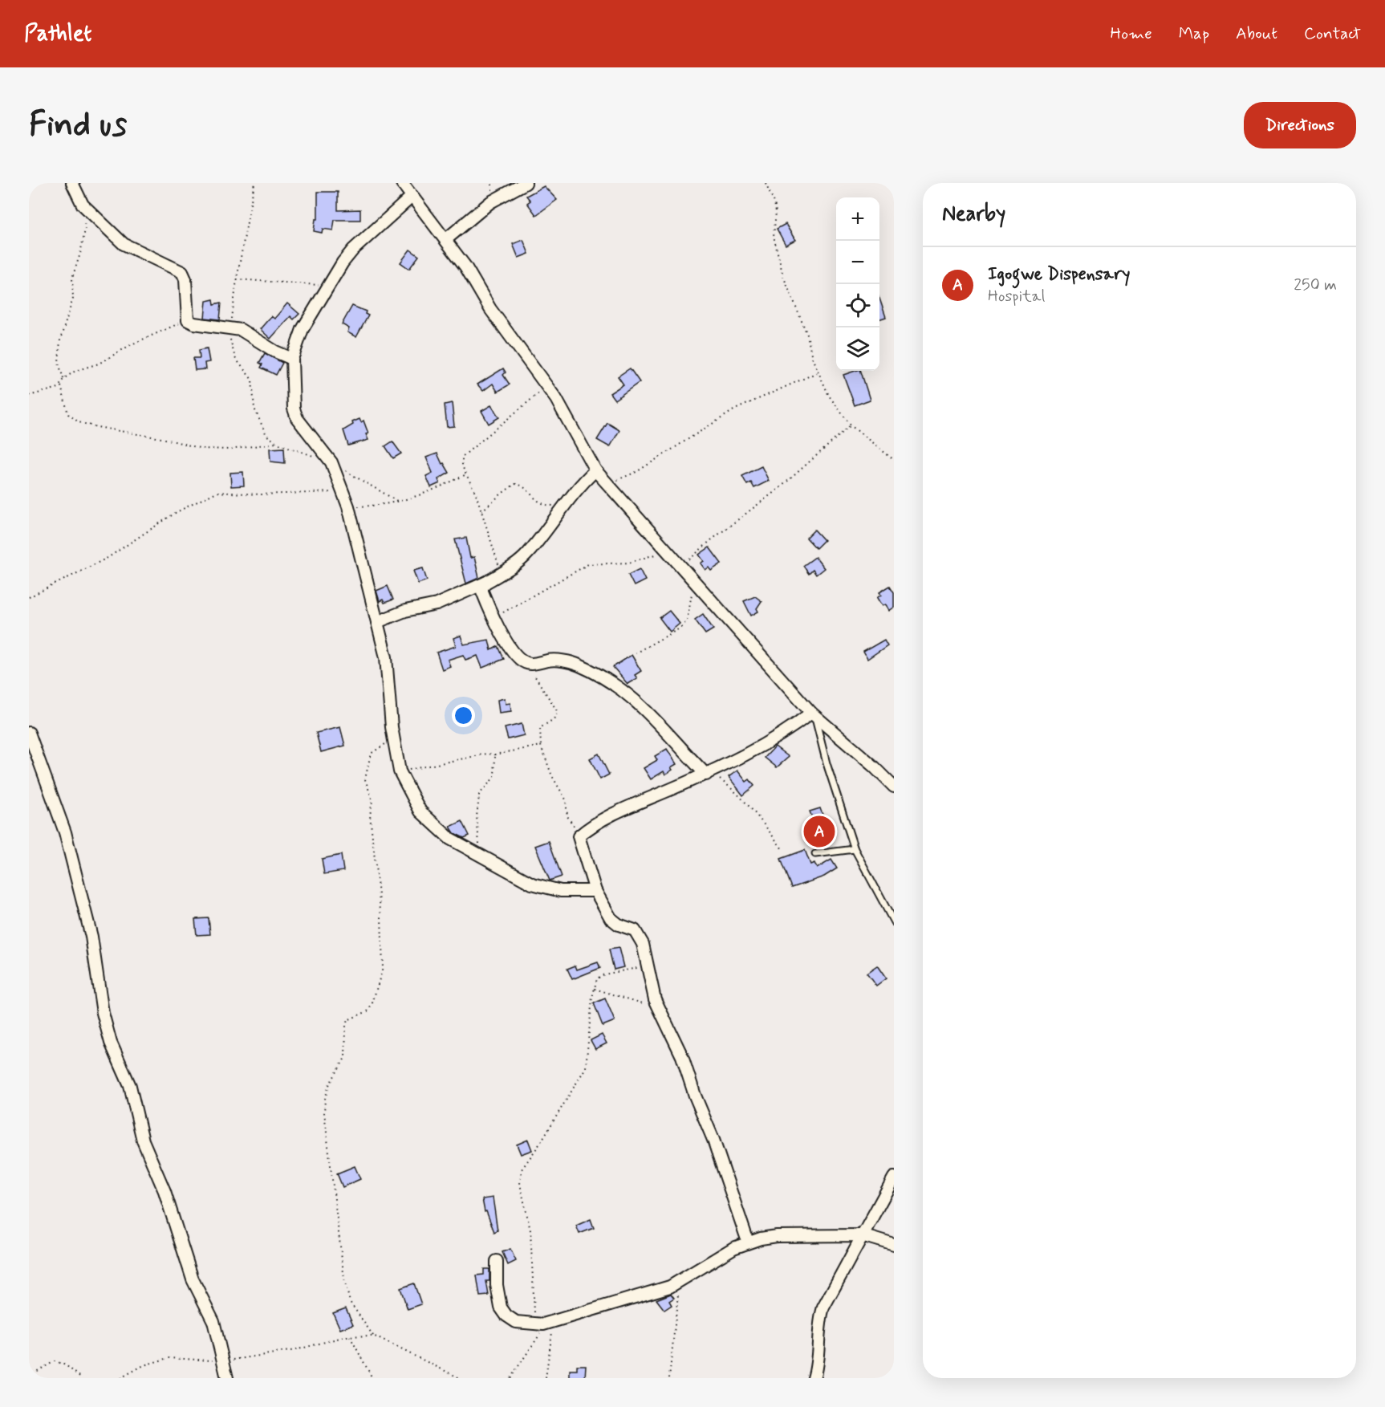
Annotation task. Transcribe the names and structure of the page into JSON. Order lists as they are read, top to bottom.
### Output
{
  "page": {
    "header": "Pathlet",
    "nav": [
      "Home",
      "Map",
      "About",
      "Contact"
    ],
    "buttons": "Directions",
    "title": "Find us",
    "heading": "Nearby",
    "map_buttons": ["+", "−"],
    "list": [
      {
        "mark": "A",
        "name": "Igogwe Dispensary",
        "note": "Hospital",
        "value": "250 m"
      }
    ],
    "pins": "A"
  }
}
